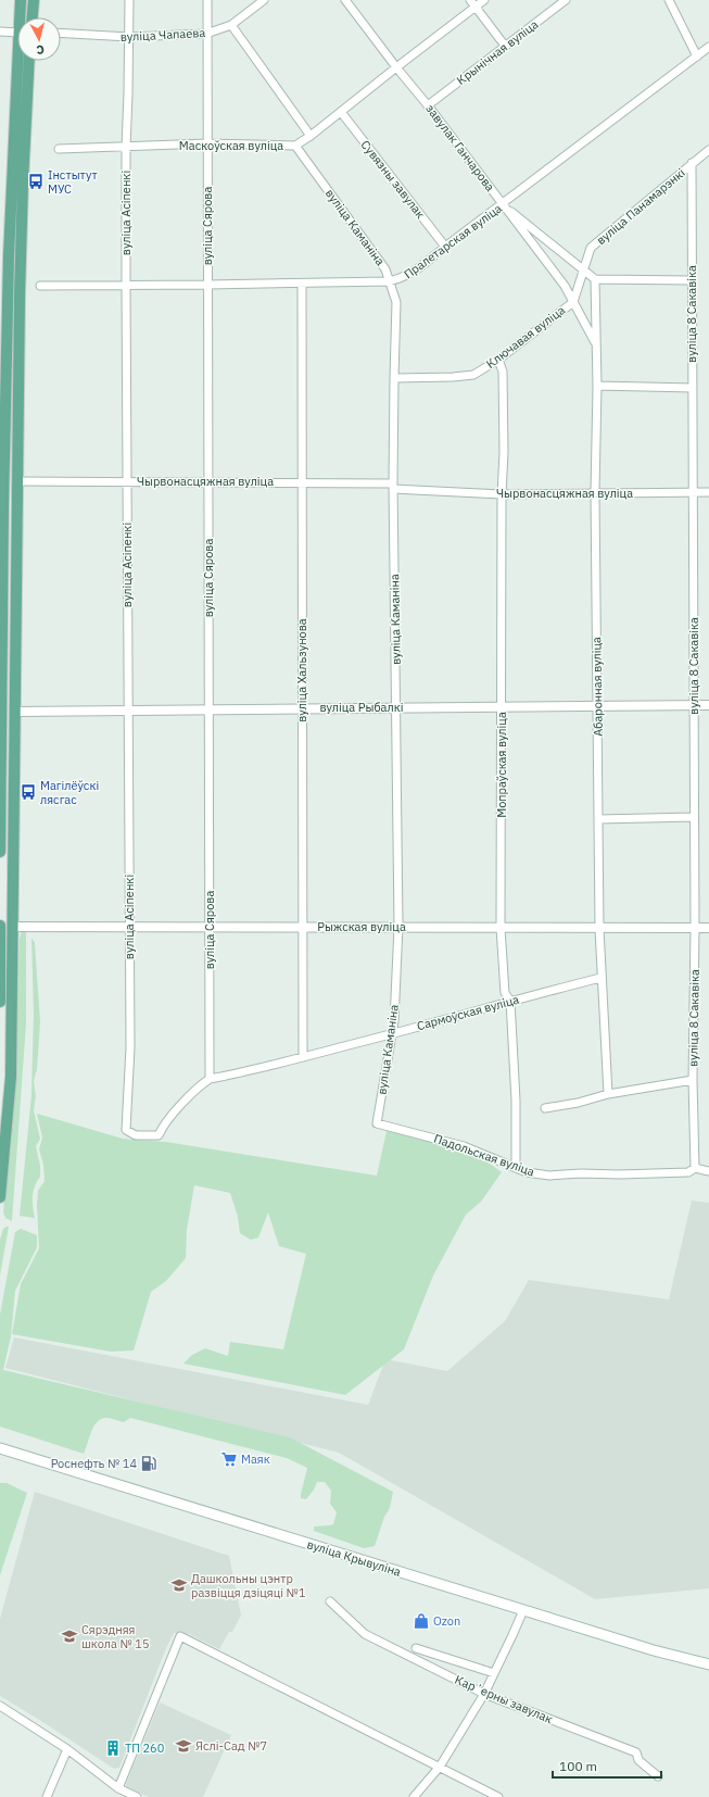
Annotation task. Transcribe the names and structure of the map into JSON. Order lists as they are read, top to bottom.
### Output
{
  "streets": {
    "main road": ["вуліца Крывуліна"],
    "street": [
      "вуліца Чапаева",
      "Крынічная вуліца",
      "Маскоўская вуліца",
      "завулак Ганчарова",
      "Сувязны завулак",
      "вуліца Панамарэнкі",
      "вуліца Асіпенкі",
      "вуліца Сярова",
      "вуліца Каманіна",
      "Пралетарская вуліца",
      "вуліца 8 Сакавіка",
      "Ключавая вуліца",
      "Чырвонасцяжная вуліца",
      "вуліца Хальзунова",
      "Абаронная вуліца",
      "вуліца Рыбалкі",
      "Мопраўская вуліца",
      "Рыжская вуліца",
      "Сармоўская вуліца",
      "Падольская вуліца",
      "Карʼерны завулак"
    ]
  },
  "crossings": [
    ["вуліца Чапаева", "вуліца Асіпенкі"],
    ["вуліца Чапаева", "вуліца Сярова"],
    ["Крынічная вуліца", "завулак Ганчарова"],
    ["Маскоўская вуліца", "завулак Ганчарова"],
    ["Маскоўская вуліца", "Сувязны завулак"],
    ["Маскоўская вуліца", "вуліца Асіпенкі"],
    ["Маскоўская вуліца", "вуліца Сярова"],
    ["Маскоўская вуліца", "вуліца Каманіна"],
    ["завулак Ганчарова", "Пралетарская вуліца"],
    ["завулак Ганчарова", "Ключавая вуліца"],
    ["завулак Ганчарова", "Абаронная вуліца"],
    ["Сувязны завулак", "Пралетарская вуліца"],
    ["вуліца Панамарэнкі", "вуліца 8 Сакавіка"],
    ["вуліца Панамарэнкі", "Ключавая вуліца"],
    ["вуліца Асіпенкі", "вуліца Сярова"],
    ["вуліца Асіпенкі", "Пралетарская вуліца"],
    ["вуліца Асіпенкі", "Чырвонасцяжная вуліца"],
    ["вуліца Асіпенкі", "вуліца Рыбалкі"],
    ["вуліца Асіпенкі", "Рыжская вуліца"],
    ["вуліца Асіпенкі", "Сармоўская вуліца"],
    ["вуліца Сярова", "Пралетарская вуліца"],
    ["вуліца Сярова", "Чырвонасцяжная вуліца"],
    ["вуліца Сярова", "вуліца Рыбалкі"],
    ["вуліца Сярова", "Рыжская вуліца"],
    ["вуліца Сярова", "Сармоўская вуліца"],
    ["вуліца Каманіна", "Пралетарская вуліца"],
    ["вуліца Каманіна", "Ключавая вуліца"],
    ["вуліца Каманіна", "Чырвонасцяжная вуліца"],
    ["вуліца Каманіна", "вуліца Рыбалкі"],
    ["вуліца Каманіна", "Рыжская вуліца"],
    ["вуліца Каманіна", "Сармоўская вуліца"],
    ["вуліца Каманіна", "Падольская вуліца"],
    ["Пралетарская вуліца", "вуліца Хальзунова"],
    ["вуліца 8 Сакавіка", "Чырвонасцяжная вуліца"],
    ["вуліца 8 Сакавіка", "вуліца Рыбалкі"],
    ["вуліца 8 Сакавіка", "Рыжская вуліца"],
    ["вуліца 8 Сакавіка", "Падольская вуліца"],
    ["Ключавая вуліца", "Мопраўская вуліца"],
    ["Чырвонасцяжная вуліца", "вуліца Хальзунова"],
    ["Чырвонасцяжная вуліца", "Абаронная вуліца"],
    ["Чырвонасцяжная вуліца", "Мопраўская вуліца"],
    ["вуліца Хальзунова", "вуліца Рыбалкі"],
    ["вуліца Хальзунова", "Рыжская вуліца"],
    ["вуліца Хальзунова", "Сармоўская вуліца"],
    ["Абаронная вуліца", "вуліца Рыбалкі"],
    ["Абаронная вуліца", "Рыжская вуліца"],
    ["Абаронная вуліца", "Сармоўская вуліца"],
    ["вуліца Рыбалкі", "Мопраўская вуліца"],
    ["Мопраўская вуліца", "Рыжская вуліца"],
    ["Мопраўская вуліца", "Сармоўская вуліца"],
    ["Мопраўская вуліца", "Падольская вуліца"]
  ],
  "places": {
    "bus stop": ["Інстытут МУС", "Магілёўскі лясгас"],
    "supermarket": ["Маяк"],
    "fuel station": ["Роснефть № 14"],
    "school or university": ["Дашкольны цэнтр развіцця дзіцяці №1", "Сярэдняя школа № 15", "Яслі-Сад №7"],
    "shop": ["Ozon"],
    "building": ["ТП 260"]
  },
  "scale_bar": "100 m",
  "north": "bottom"
}
